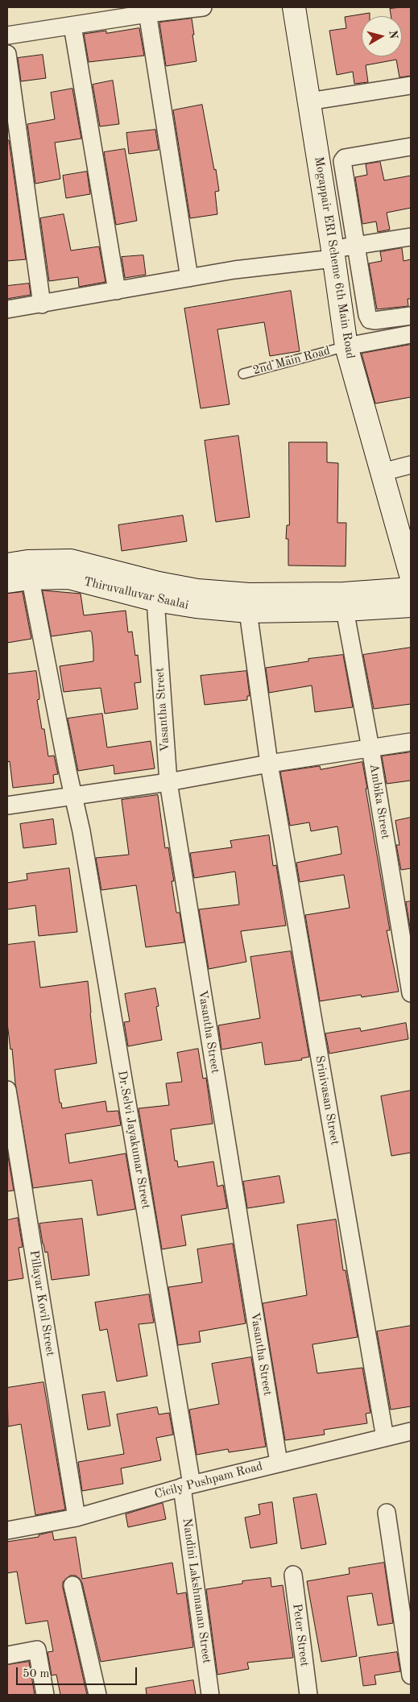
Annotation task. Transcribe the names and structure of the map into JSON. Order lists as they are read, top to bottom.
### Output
{
  "streets": {
    "main road": ["Mogappair ERI Scheme 6th Main Road", "Thiruvalluvar Saalai"],
    "street": [
      "2nd Main Road",
      "Vasantha Street",
      "Ambika Street",
      "Srinivasan Street",
      "Dr.Selvi Jayakumar Street",
      "Pillayar Kovil Street",
      "Cicily Pushpam Road",
      "Nandini Lakshmanan Street",
      "Peter Street"
    ]
  },
  "crossings": [
    ["Mogappair ERI Scheme 6th Main Road", "2nd Main Road"],
    ["Thiruvalluvar Saalai", "Vasantha Street"],
    ["Thiruvalluvar Saalai", "Ambika Street"],
    ["Thiruvalluvar Saalai", "Srinivasan Street"],
    ["Thiruvalluvar Saalai", "Dr.Selvi Jayakumar Street"],
    ["Vasantha Street", "Cicily Pushpam Road"],
    ["Srinivasan Street", "Cicily Pushpam Road"],
    ["Dr.Selvi Jayakumar Street", "Cicily Pushpam Road"],
    ["Dr.Selvi Jayakumar Street", "Nandini Lakshmanan Street"],
    ["Pillayar Kovil Street", "Cicily Pushpam Road"],
    ["Cicily Pushpam Road", "Nandini Lakshmanan Street"]
  ],
  "scale_bar": "50 m",
  "north": "right"
}
